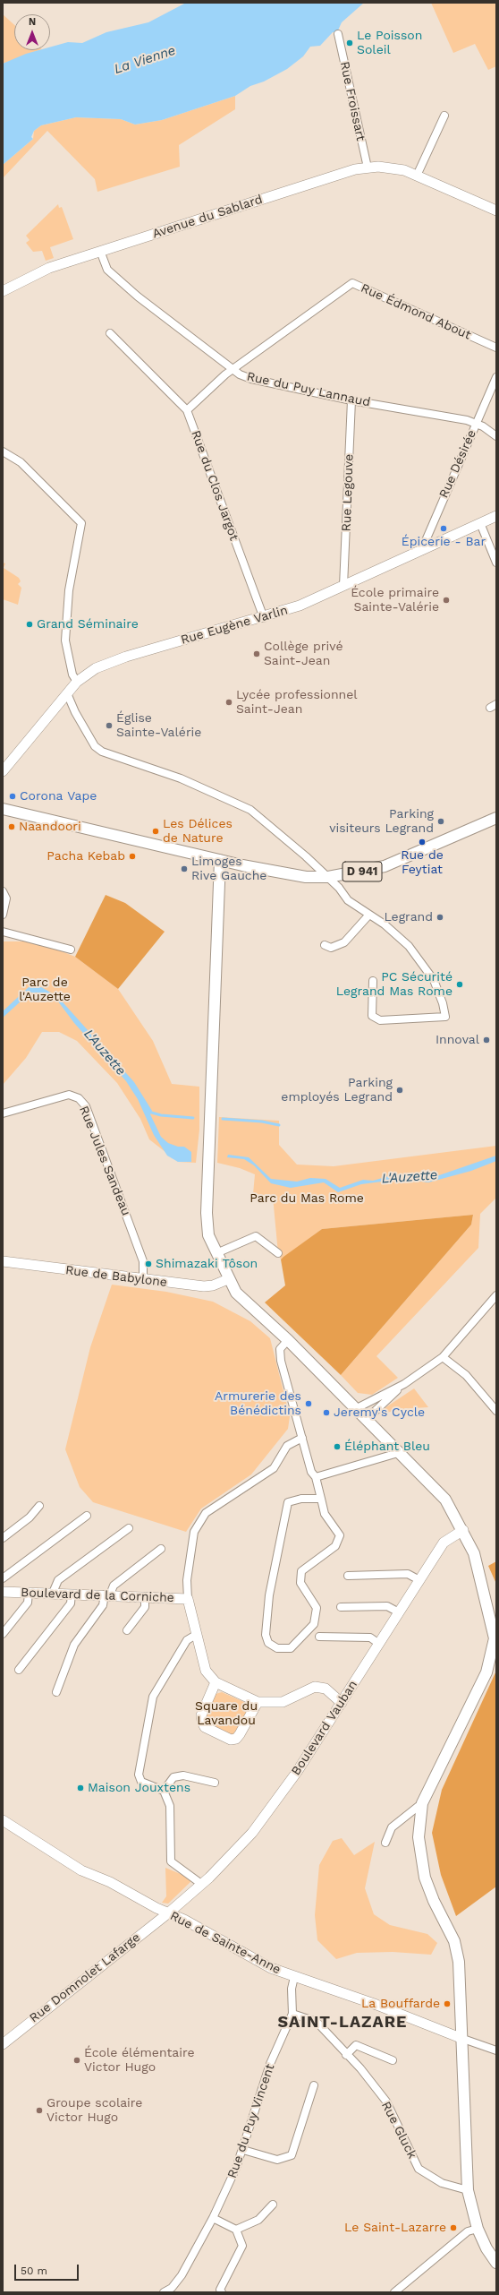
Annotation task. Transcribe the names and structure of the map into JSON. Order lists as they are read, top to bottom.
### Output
{
  "streets": {
    "main road": ["D 941"],
    "street": [
      "Rue Froissart",
      "Avenue du Sablard",
      "Rue Édmond About",
      "Rue du Puy Lannaud",
      "Rue Désirée",
      "Rue du Clos Jargot",
      "Rue Legouve",
      "Rue Eugène Varlin",
      "Rue Jules Sandeau",
      "Rue de Babylone",
      "Boulevard de la Corniche",
      "Boulevard Vauban",
      "Rue de Sainte-Anne",
      "Rue Domnolet Lafarge",
      "Rue du Puy Vincent",
      "Rue Gluck"
    ]
  },
  "crossings": [
    ["Rue Froissart", "Avenue du Sablard"],
    ["Avenue du Sablard", "Rue du Puy Lannaud"],
    ["Rue Édmond About", "Rue du Puy Lannaud"],
    ["Rue du Puy Lannaud", "Rue Désirée"],
    ["Rue du Puy Lannaud", "Rue Legouve"],
    ["Rue Désirée", "Rue Eugène Varlin"],
    ["Rue du Clos Jargot", "Rue Eugène Varlin"],
    ["Rue Legouve", "Rue Eugène Varlin"],
    ["Rue Jules Sandeau", "Rue de Babylone"],
    ["Boulevard de la Corniche", "Boulevard Vauban"],
    ["Boulevard Vauban", "Rue de Sainte-Anne"],
    ["Boulevard Vauban", "Rue Domnolet Lafarge"],
    ["Rue de Sainte-Anne", "Rue Domnolet Lafarge"],
    ["Rue de Sainte-Anne", "Rue du Puy Vincent"],
    ["Rue du Puy Vincent", "Rue Gluck"]
  ],
  "districts": ["SAINT-LAZARE"],
  "water": ["La Vienne", "L'Auzette"],
  "parks": ["Parc de l'Auzette", "Parc du Mas Rome", "Square du Lavandou"],
  "places": [
    "Le Poisson Soleil",
    "Épicerie - Bar",
    "École primaire Sainte-Valérie",
    "Grand Séminaire",
    "Collège privé Saint-Jean",
    "Lycée professionnel Saint-Jean",
    "Église Sainte-Valérie",
    "Corona Vape",
    "Parking visiteurs Legrand",
    "Naandoori",
    "Les Délices de Nature",
    "Rue de Feytiat",
    "Pacha Kebab",
    "Limoges Rive Gauche",
    "Legrand",
    "PC Sécurité Legrand Mas Rome",
    "Innoval",
    "Parking employés Legrand",
    "Shimazaki Tôson",
    "Armurerie des Bénédictins",
    "Jeremy's Cycle",
    "Éléphant Bleu",
    "Maison Jouxtens",
    "La Bouffarde",
    "École élémentaire Victor Hugo",
    "Groupe scolaire Victor Hugo",
    "Le Saint-Lazarre"
  ],
  "scale_bar": "50 m",
  "north": "top"
}
